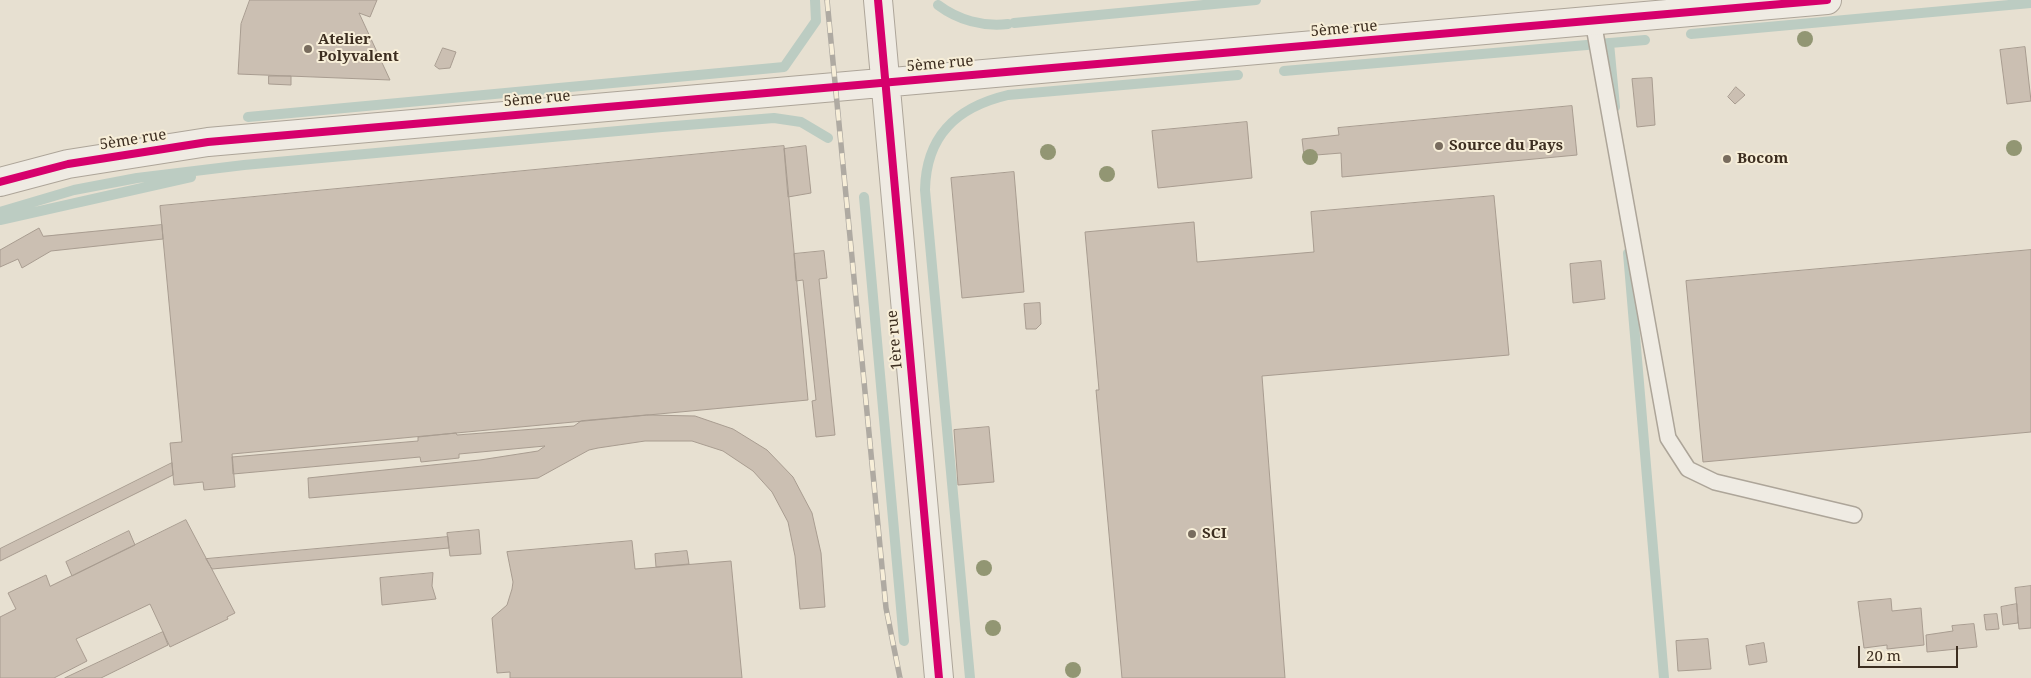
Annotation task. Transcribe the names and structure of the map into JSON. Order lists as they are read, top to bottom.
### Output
{
  "streets": {
    "street": ["5ème rue", "1ère rue"]
  },
  "crossings": [
    ["5ème rue", "1ère rue"]
  ],
  "places": [
    "Atelier Polyvalent",
    "Source du Pays",
    "Bocom",
    "SCI"
  ],
  "scale_bar": "20 m"
}
